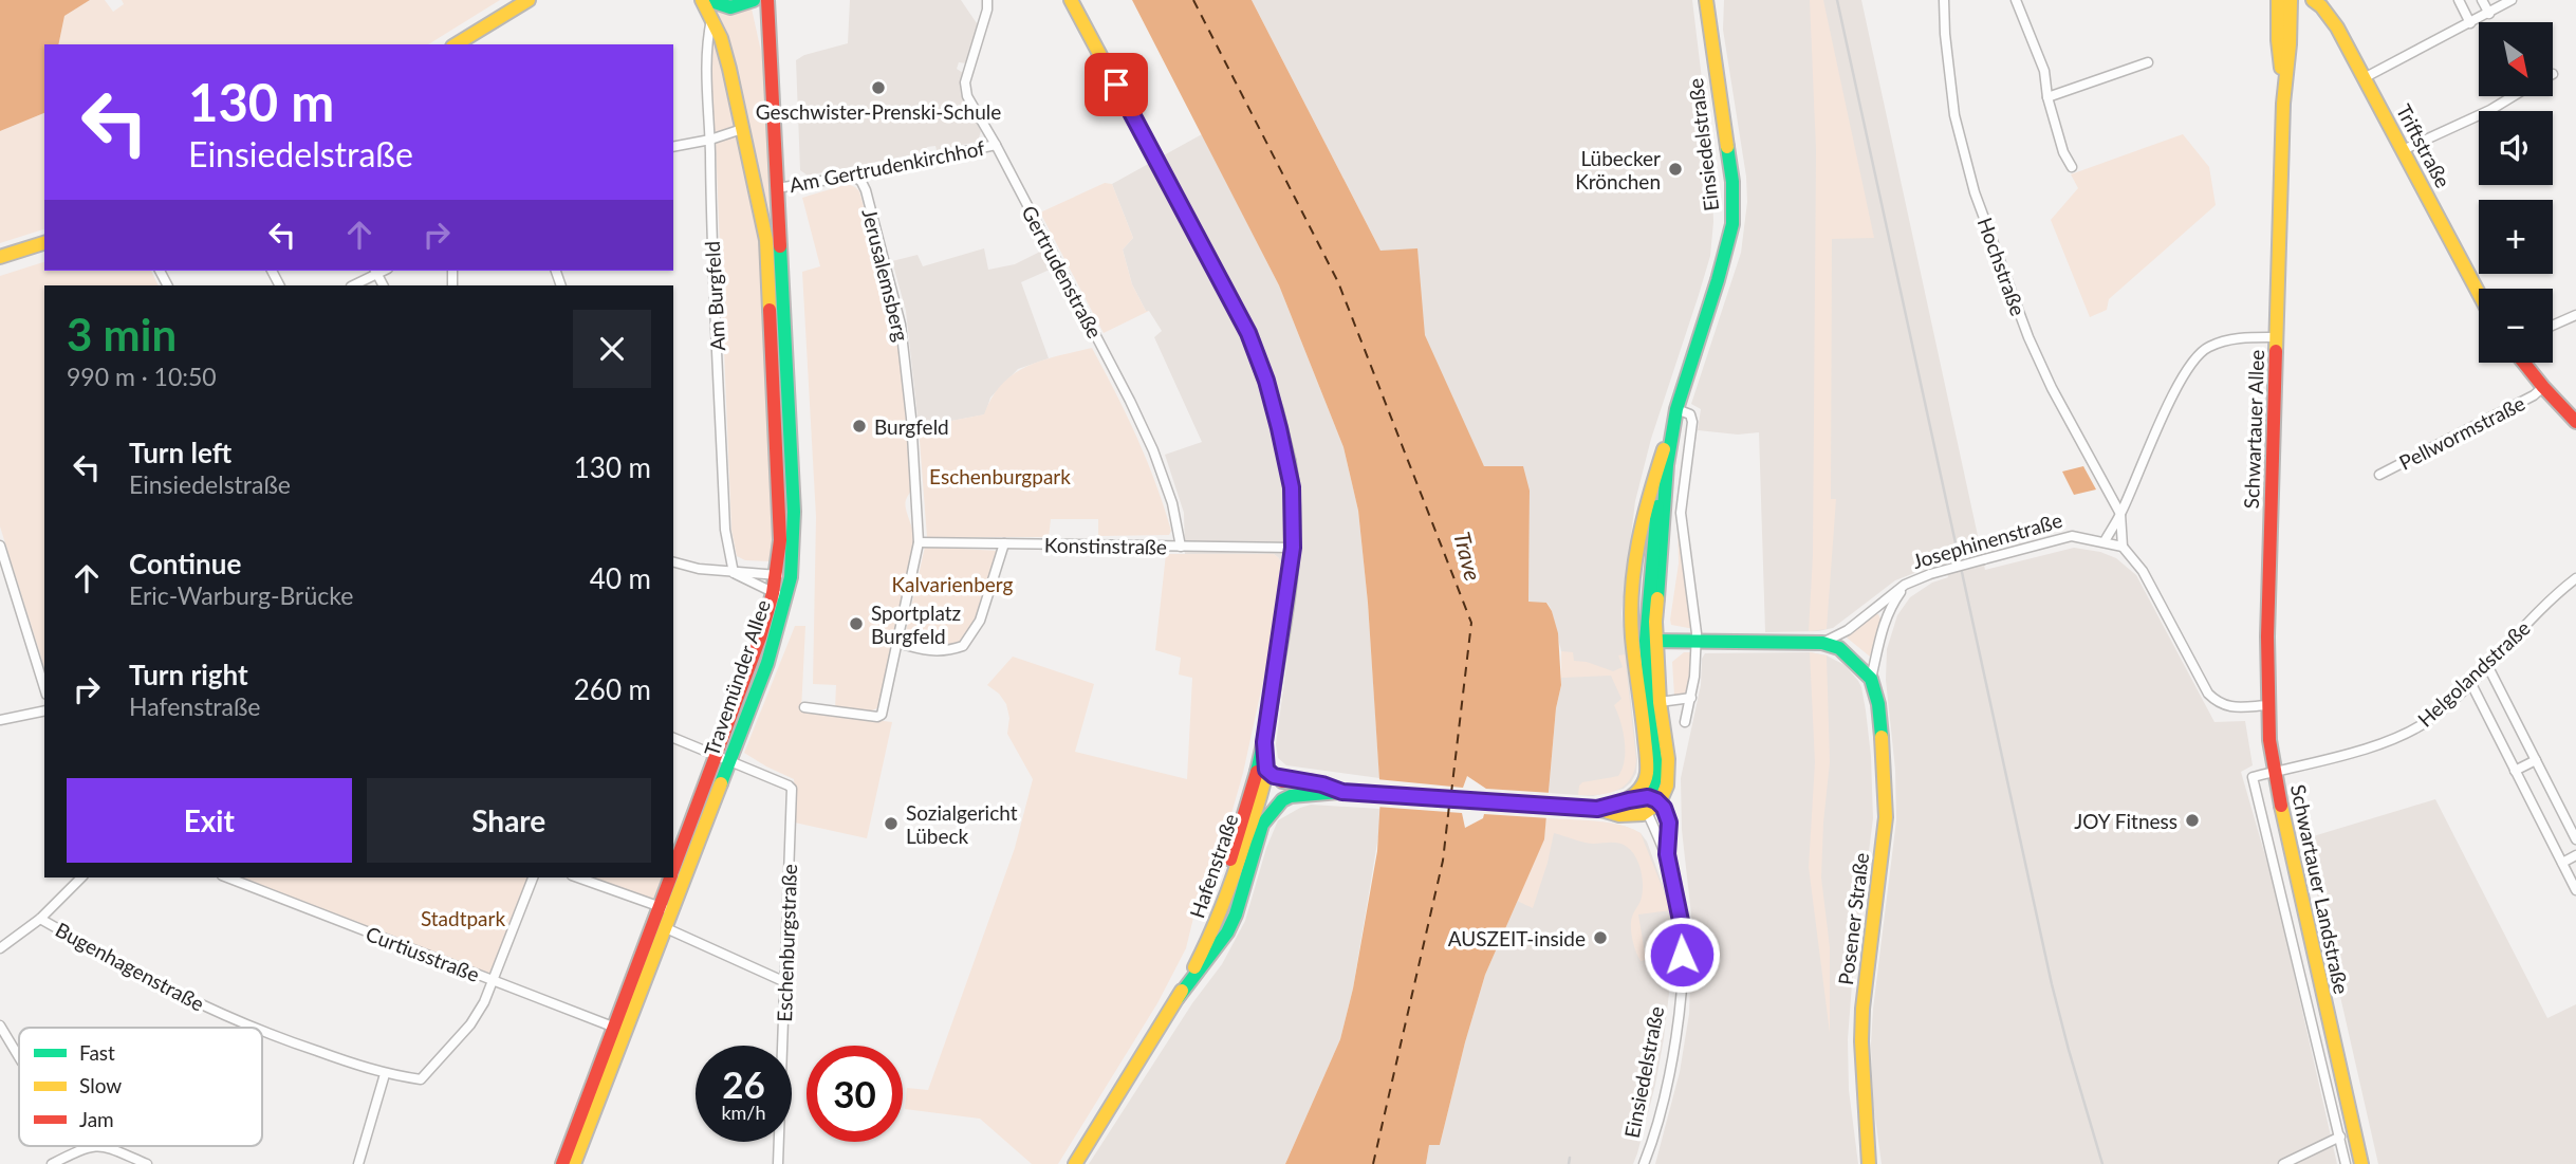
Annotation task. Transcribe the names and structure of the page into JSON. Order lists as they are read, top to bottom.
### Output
{
  "streets": {
    "main road": [
      "Einsiedelstraße",
      "Triftstraße",
      "Schwartauer Allee",
      "Josephinenstraße",
      "Travemünder Allee",
      "Hafenstraße",
      "Schwartauer Landstraße",
      "Posener Straße"
    ],
    "street": [
      "Am Gertrudenkirchhof",
      "Hochstraße",
      "Gertrudenstraße",
      "Jerusalemsberg",
      "Am Burgfeld",
      "Pellwormstraße",
      "Konstinstraße",
      "Helgolandstraße",
      "Eschenburgstraße",
      "Curtiusstraße",
      "Bugenhagenstraße"
    ]
  },
  "crossings": [
    ["Einsiedelstraße", "Josephinenstraße"],
    ["Am Gertrudenkirchhof", "Gertrudenstraße"],
    ["Am Gertrudenkirchhof", "Jerusalemsberg"],
    ["Am Gertrudenkirchhof", "Travemünder Allee"],
    ["Gertrudenstraße", "Konstinstraße"],
    ["Jerusalemsberg", "Konstinstraße"],
    ["Am Burgfeld", "Travemünder Allee"],
    ["Schwartauer Allee", "Helgolandstraße"],
    ["Schwartauer Allee", "Schwartauer Landstraße"],
    ["Josephinenstraße", "Posener Straße"],
    ["Konstinstraße", "Hafenstraße"],
    ["Helgolandstraße", "Schwartauer Landstraße"],
    ["Travemünder Allee", "Eschenburgstraße"],
    ["Travemünder Allee", "Curtiusstraße"],
    ["Curtiusstraße", "Bugenhagenstraße"]
  ],
  "water": ["Trave"],
  "parks": ["Eschenburgpark", "Kalvarienberg", "Stadtpark"],
  "places": [
    "Geschwister-Prenski-Schule",
    "Lübecker Krönchen",
    "Burgfeld",
    "Sportplatz Burgfeld",
    "JOY Fitness",
    "Sozialgericht Lübeck",
    "AUSZEIT-inside"
  ],
  "legend": ["Fast", "Slow", "Jam"],
  "north": "bottom right",
  "page": {
    "map_buttons": ["+", "−"],
    "turn": ["130 m", "Einsiedelstraße"],
    "heading": ["3 min", "990 m · 10:50"],
    "list": [
      {
        "name": "Turn left",
        "note": "Einsiedelstraße",
        "value": "130 m"
      },
      {
        "name": "Continue",
        "note": "Eric-Warburg-Brücke",
        "value": "40 m"
      },
      {
        "name": "Turn right",
        "note": "Hafenstraße",
        "value": "260 m"
      }
    ],
    "buttons": ["Exit", "Share"],
    "speed": "26 km/h",
    "limit": "30"
  }
}
